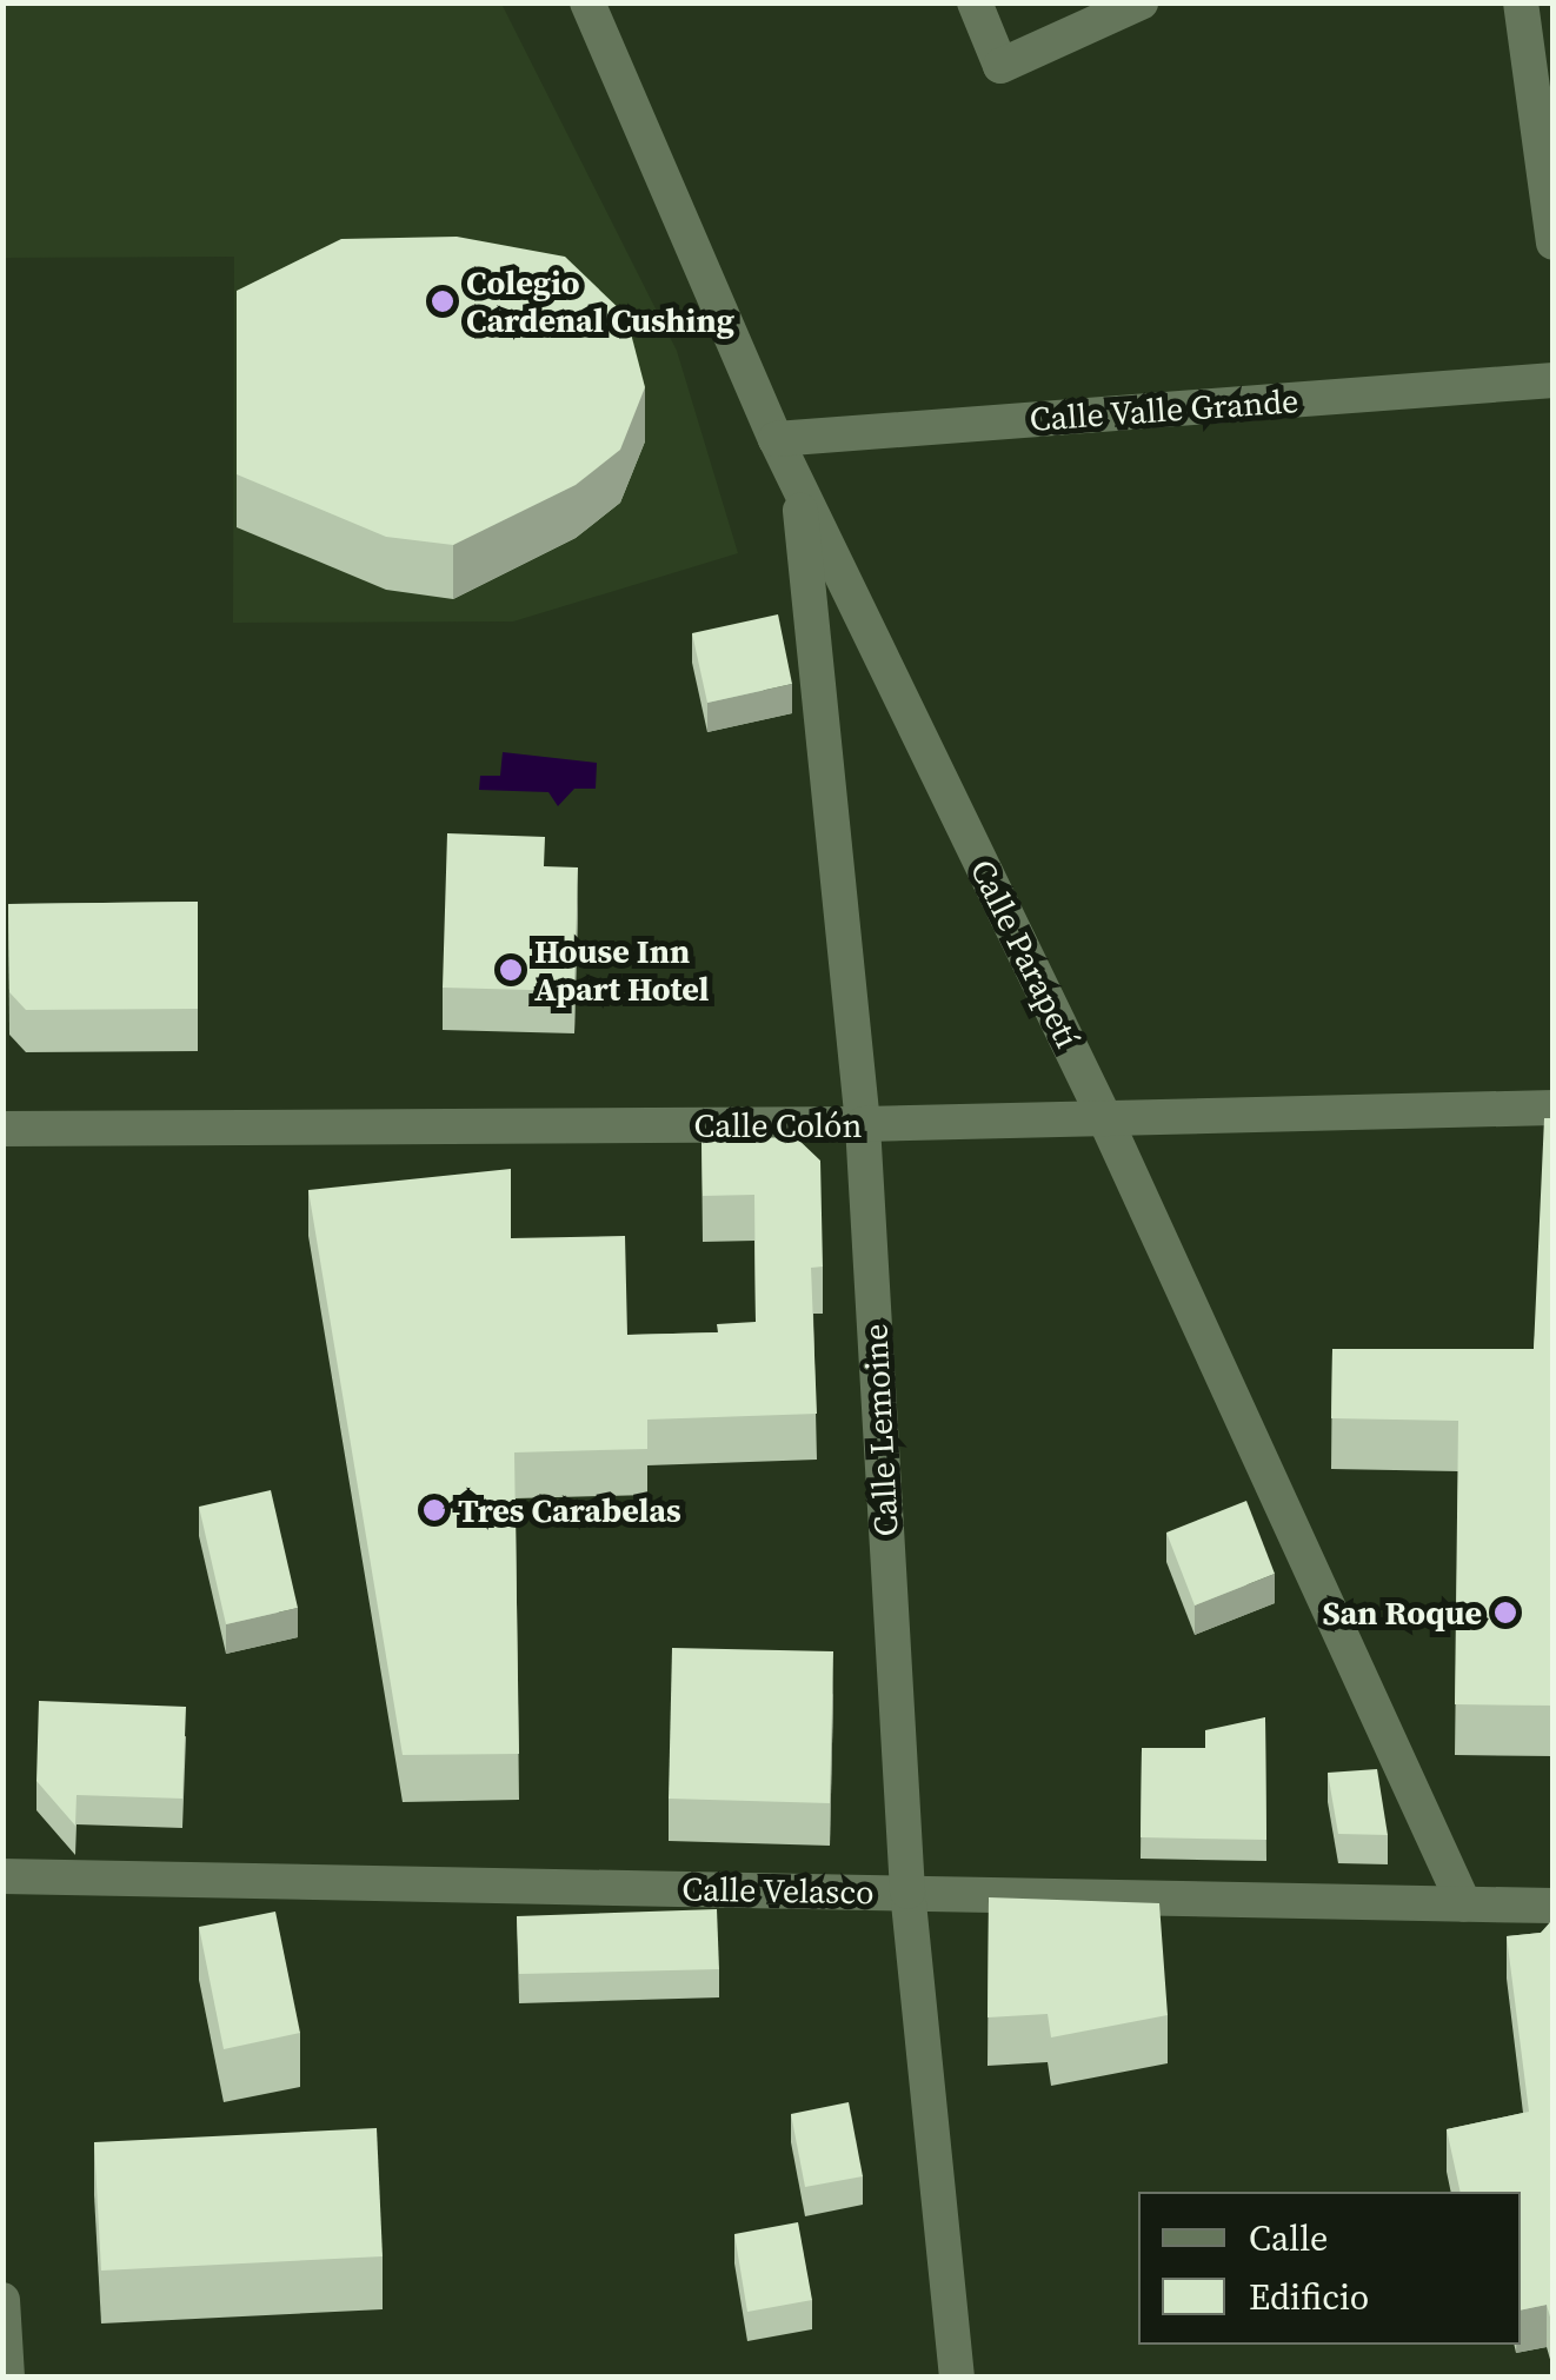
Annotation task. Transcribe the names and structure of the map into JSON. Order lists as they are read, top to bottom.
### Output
{
  "streets": {
    "street": [
      "Calle Valle Grande",
      "Calle Parapetí",
      "Calle Colón",
      "Calle Lemoine",
      "Calle Velasco"
    ]
  },
  "crossings": [
    ["Calle Valle Grande", "Calle Parapetí"],
    ["Calle Parapetí", "Calle Colón"],
    ["Calle Parapetí", "Calle Lemoine"],
    ["Calle Parapetí", "Calle Velasco"],
    ["Calle Colón", "Calle Lemoine"],
    ["Calle Lemoine", "Calle Velasco"]
  ],
  "places": [
    "Colegio Cardenal Cushing",
    "House Inn Apart Hotel",
    "Tres Carabelas",
    "San Roque"
  ],
  "legend": ["Calle", "Edificio"]
}
